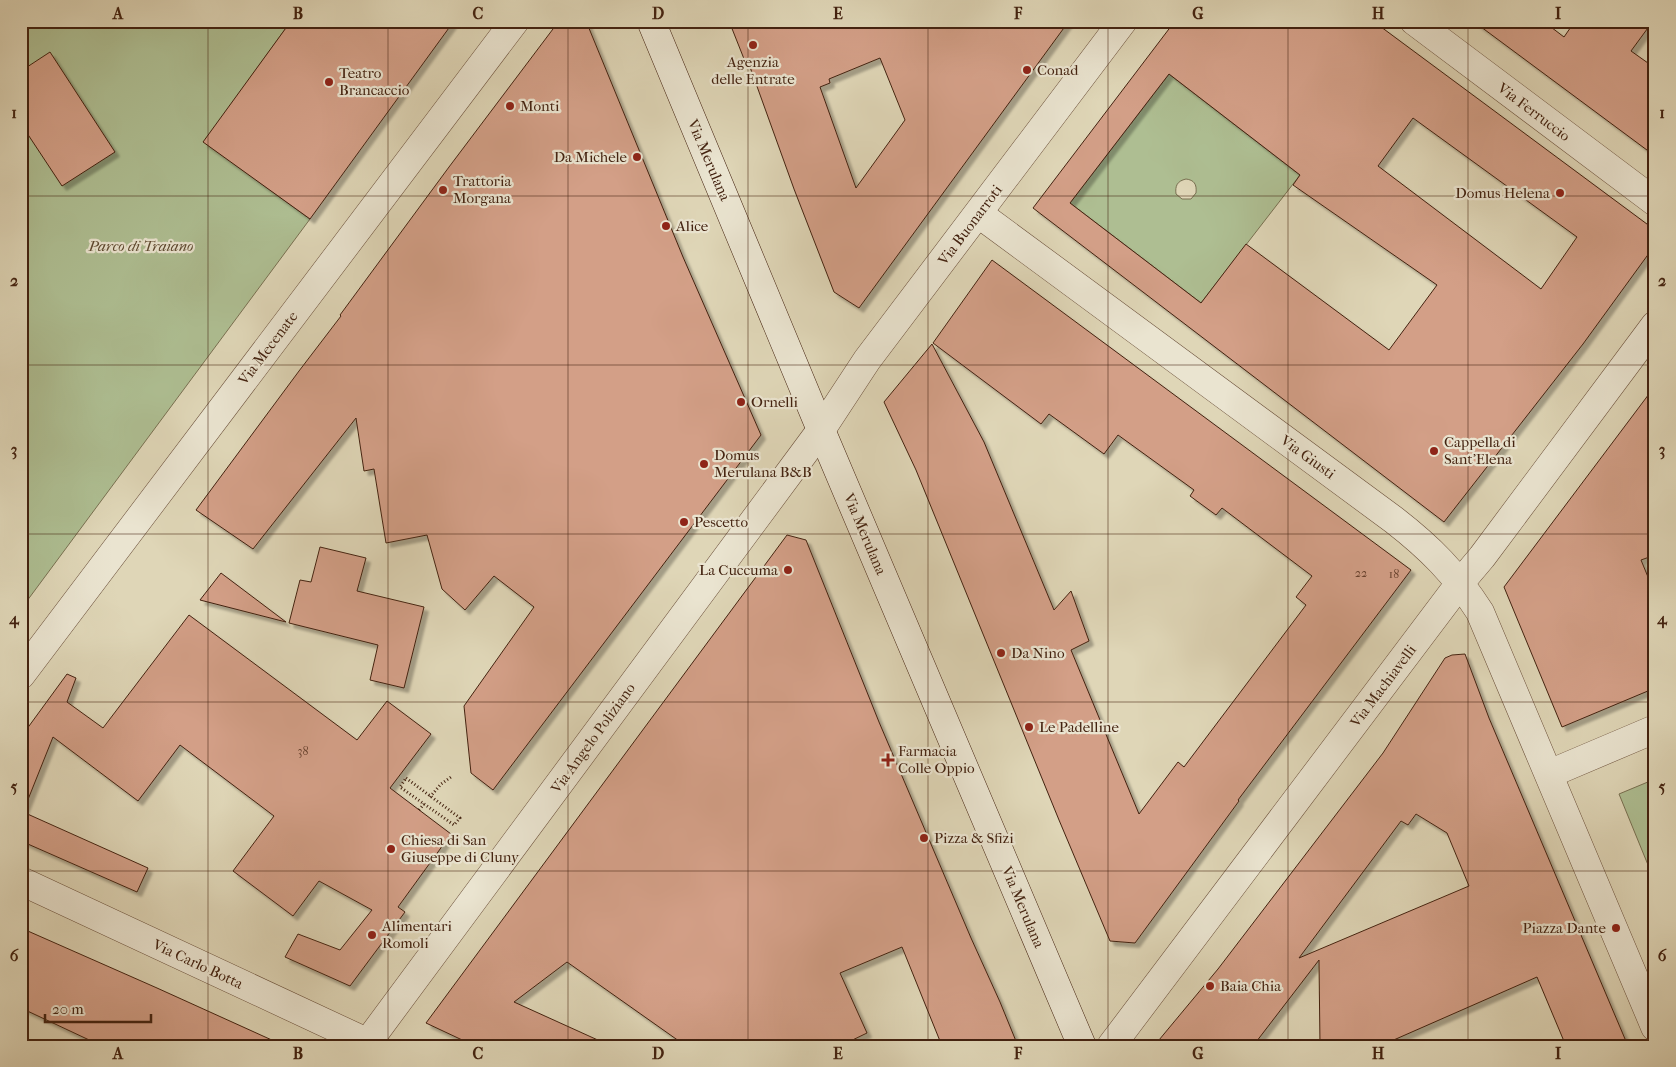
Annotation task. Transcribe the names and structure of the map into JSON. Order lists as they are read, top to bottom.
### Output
{
  "streets": {
    "street": [
      "Via Ferruccio",
      "Via Merulana",
      "Via Buonarroti",
      "Via Mecenate",
      "Via Giusti",
      "Via Machiavelli",
      "Via Angelo Poliziano",
      "Via Carlo Botta"
    ]
  },
  "crossings": [
    ["Via Merulana", "Via Buonarroti"],
    ["Via Merulana", "Via Angelo Poliziano"],
    ["Via Buonarroti", "Via Giusti"],
    ["Via Buonarroti", "Via Angelo Poliziano"],
    ["Via Giusti", "Via Machiavelli"],
    ["Via Angelo Poliziano", "Via Carlo Botta"]
  ],
  "parks": ["Parco di Traiano"],
  "places": {
    "other": [
      "Agenzia delle Entrate",
      "Conad",
      "Teatro Brancaccio",
      "Monti",
      "Da Michele",
      "Trattoria Morgana",
      "Domus Helena",
      "Alice",
      "Ornelli",
      "Cappella di Sant'Elena",
      "Domus Merulana B&B",
      "Pescetto",
      "La Cuccuma",
      "Da Nino",
      "Le Padelline",
      "Pizza & Sfizi",
      "Chiesa di San Giuseppe di Cluny",
      "Piazza Dante",
      "Alimentari Romoli",
      "Baia Chia"
    ],
    "health": ["Farmacia Colle Oppio"]
  },
  "house_numbers": ["22", "18", "38"],
  "scale_bar": "20 m",
  "grid": {
    "columns": [
      "A",
      "B",
      "C",
      "D",
      "E",
      "F",
      "G",
      "H",
      "I"
    ],
    "rows": [
      "1",
      "2",
      "3",
      "4",
      "5",
      "6"
    ]
  }
}
